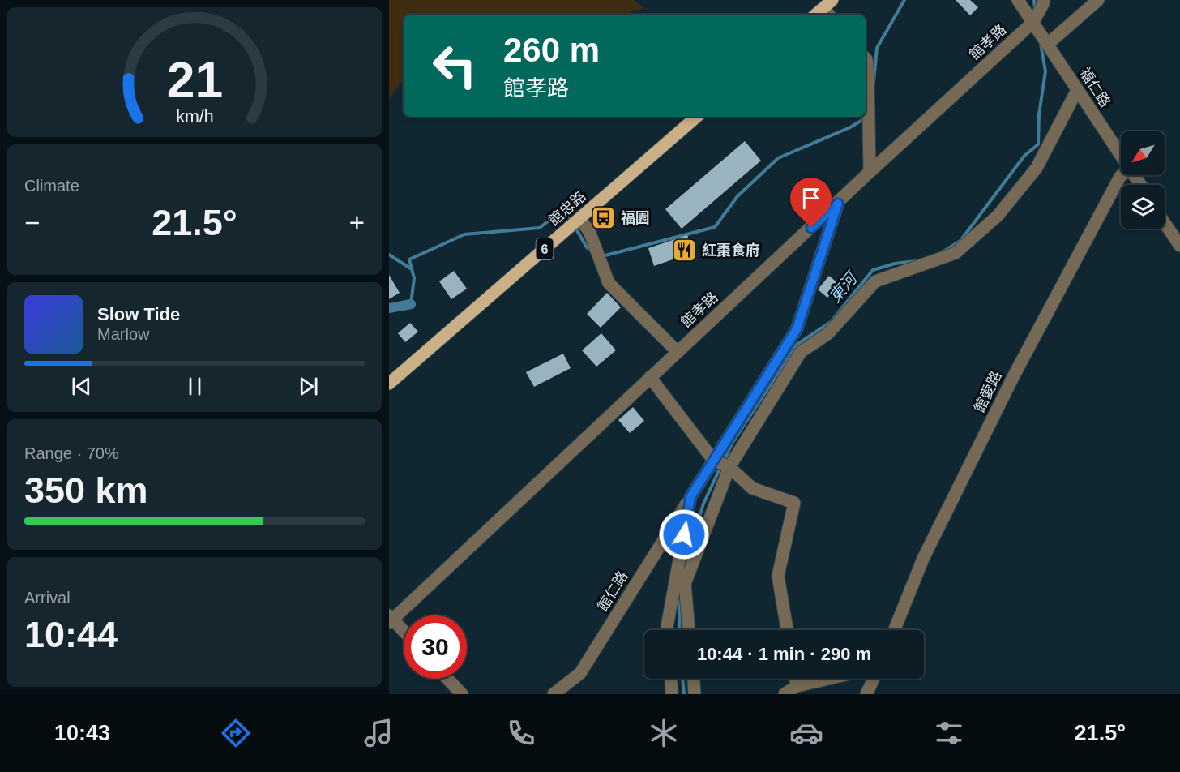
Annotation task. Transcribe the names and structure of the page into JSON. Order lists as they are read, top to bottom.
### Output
{
  "streets": {
    "main road": ["館忠路", "6"],
    "street": [
      "館孝路",
      "福仁路",
      "館愛路",
      "館仁路"
    ]
  },
  "crossings": [
    ["館孝路", "福仁路"],
    ["館孝路", "館仁路"]
  ],
  "water": ["東河"],
  "places": {
    "bus stop": ["福園"],
    "restaurant": ["紅棗食府"]
  },
  "north": "bottom left",
  "page": {
    "turn": ["260 m", "館孝路"],
    "tile": [
      "Climate",
      ["Range · 70%", "350 km"],
      ["Arrival", "10:44"]
    ],
    "heat": ["−", "21.5°", "+"],
    "song": ["Slow Tide", "Marlow"],
    "limit": "30",
    "trip": "10:44 · 1 min · 290 m",
    "tabs": ["10:43", "21.5°"],
    "gauge": ["21", "km/h"]
  }
}
